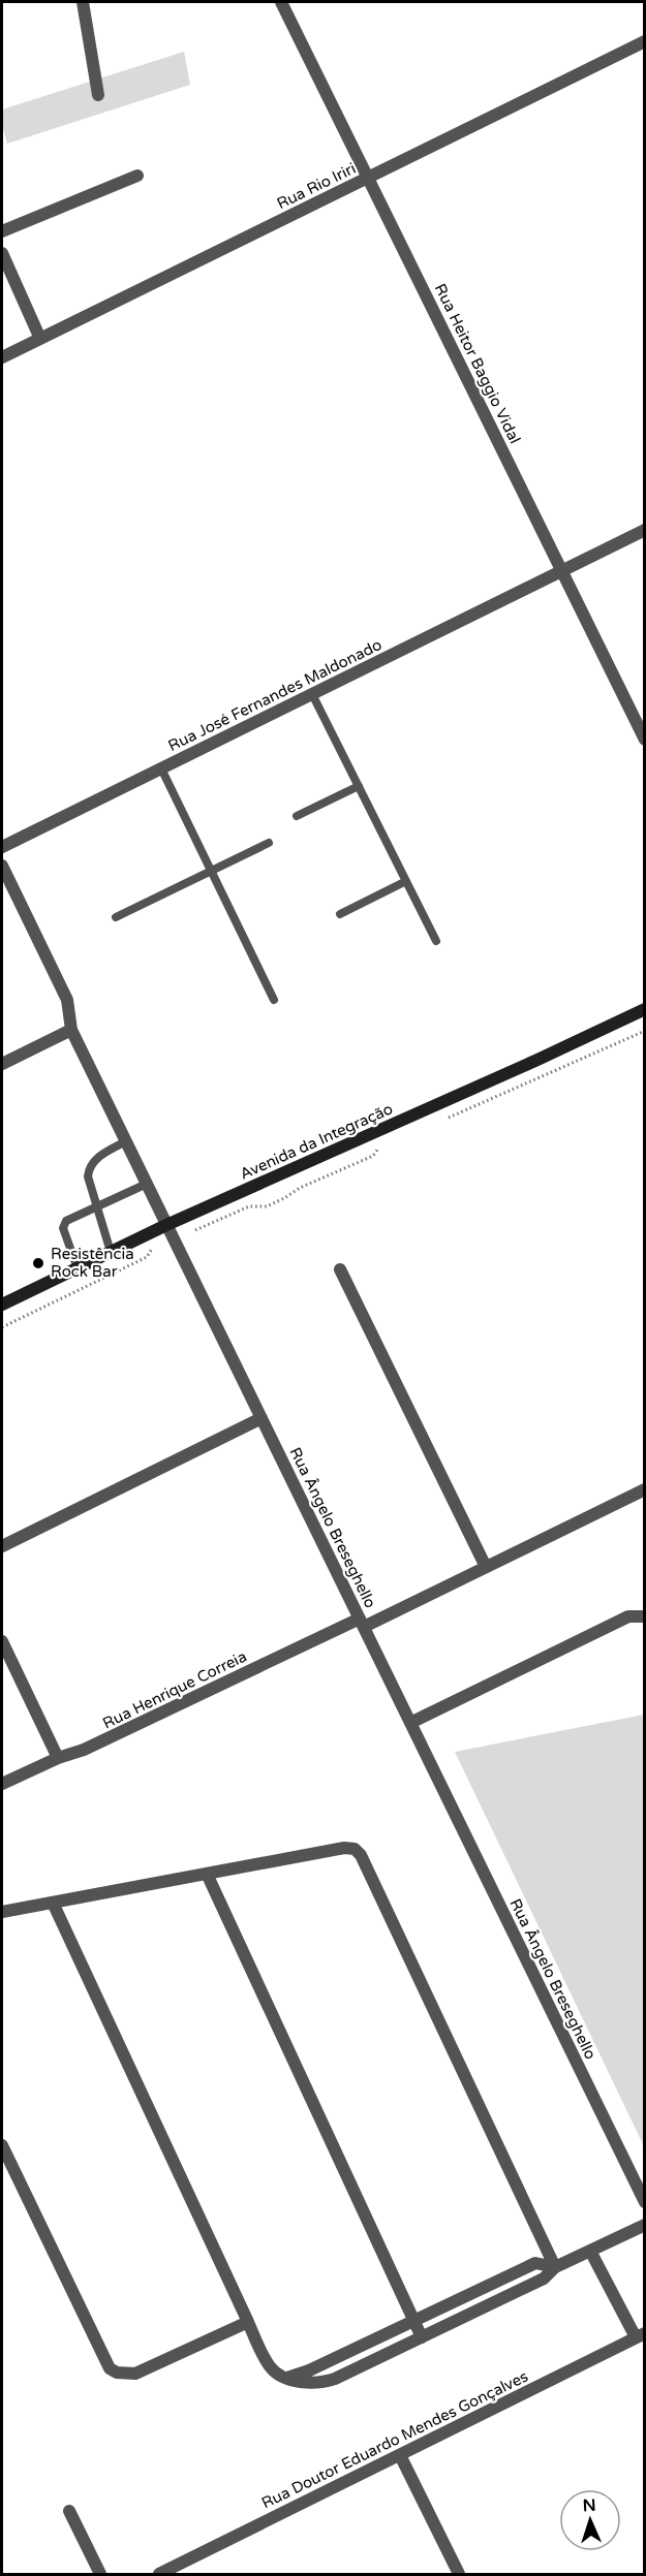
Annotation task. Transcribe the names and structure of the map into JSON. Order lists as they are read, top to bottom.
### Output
{
  "streets": {
    "main road": ["Avenida da Integração"],
    "street": [
      "Rua Rio Iriri",
      "Rua Heitor Baggio Vidal",
      "Rua José Fernandes Maldonado",
      "Rua Ângelo Breseghello",
      "Rua Henrique Correia",
      "Rua Doutor Eduardo Mendes Gonçalves"
    ]
  },
  "crossings": [
    ["Rua Rio Iriri", "Rua Heitor Baggio Vidal"],
    ["Rua Heitor Baggio Vidal", "Rua José Fernandes Maldonado"],
    ["Avenida da Integração", "Rua Ângelo Breseghello"],
    ["Rua Ângelo Breseghello", "Rua Henrique Correia"]
  ],
  "places": ["Resistência Rock Bar"],
  "north": "top"
}
